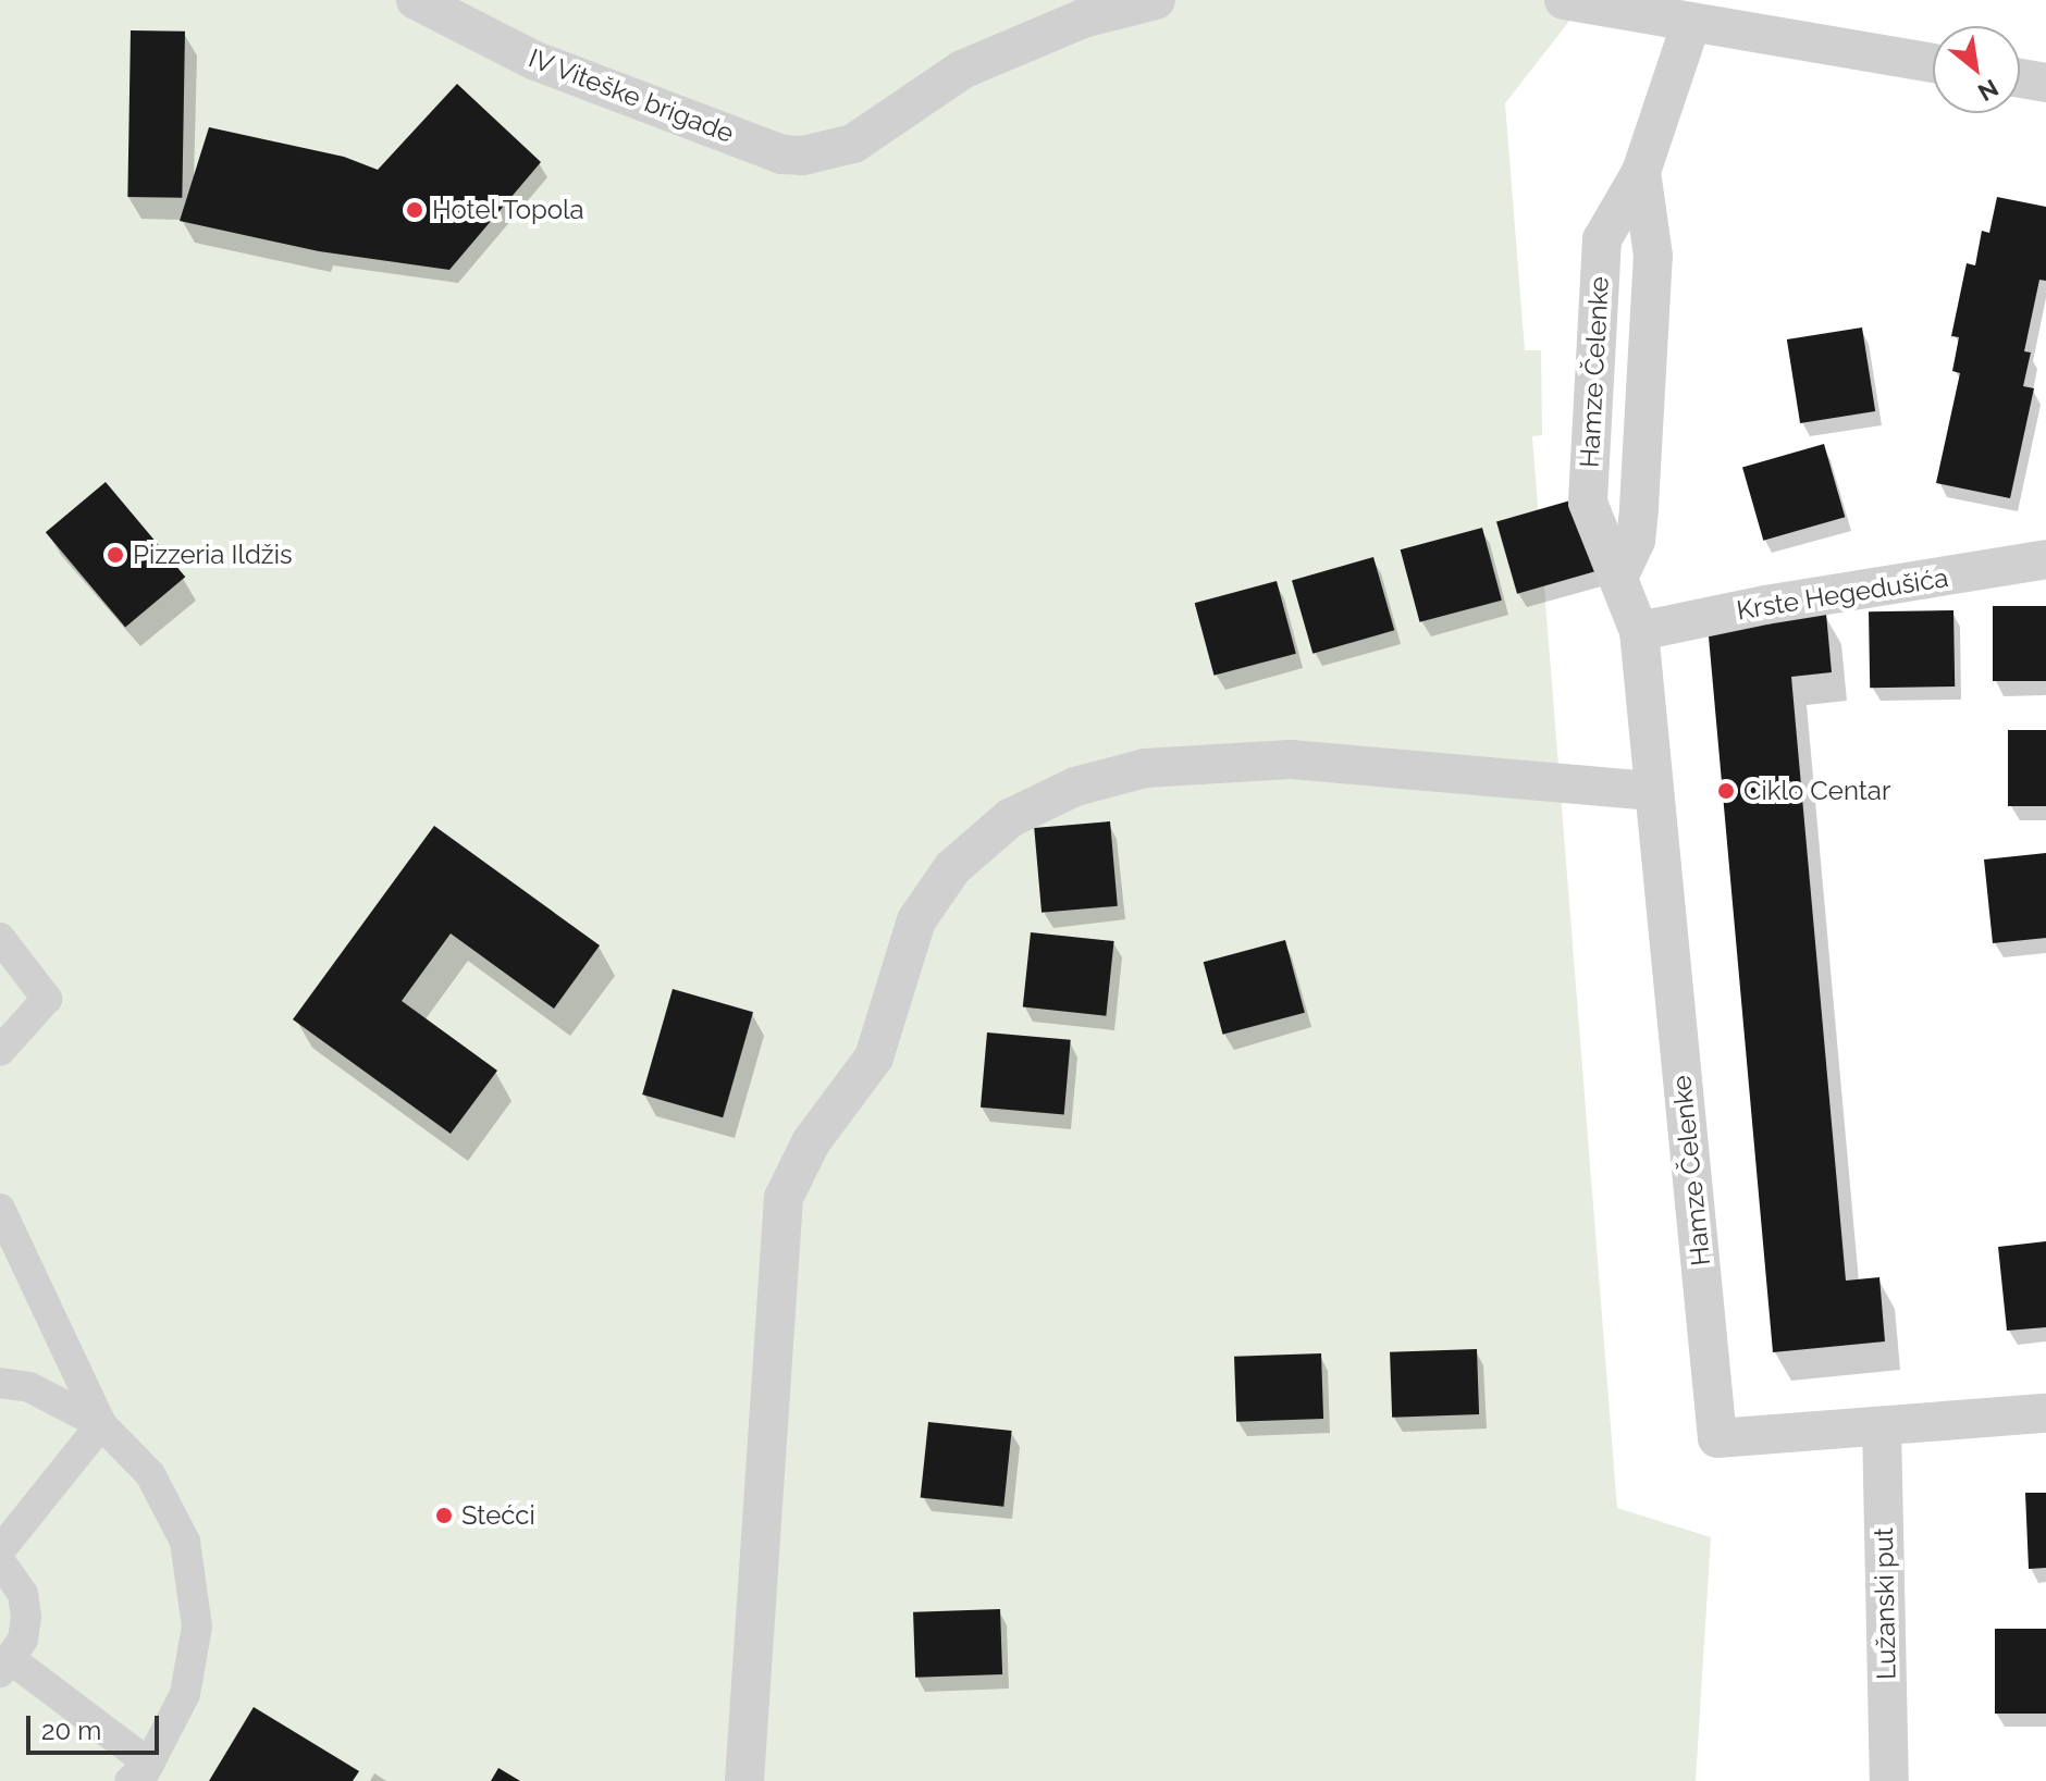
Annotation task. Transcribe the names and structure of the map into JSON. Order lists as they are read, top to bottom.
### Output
{
  "streets": {
    "street": [
      "IV Viteške brigade",
      "Hamze Čelenke",
      "Krste Hegedušića",
      "Lužanski put"
    ]
  },
  "crossings": [
    ["Hamze Čelenke", "Krste Hegedušića"],
    ["Hamze Čelenke", "Lužanski put"]
  ],
  "places": [
    "Hotel Topola",
    "Pizzeria Ildžis",
    "Ciklo Centar",
    "Stećci"
  ],
  "scale_bar": "20 m",
  "north": "bottom right"
}
